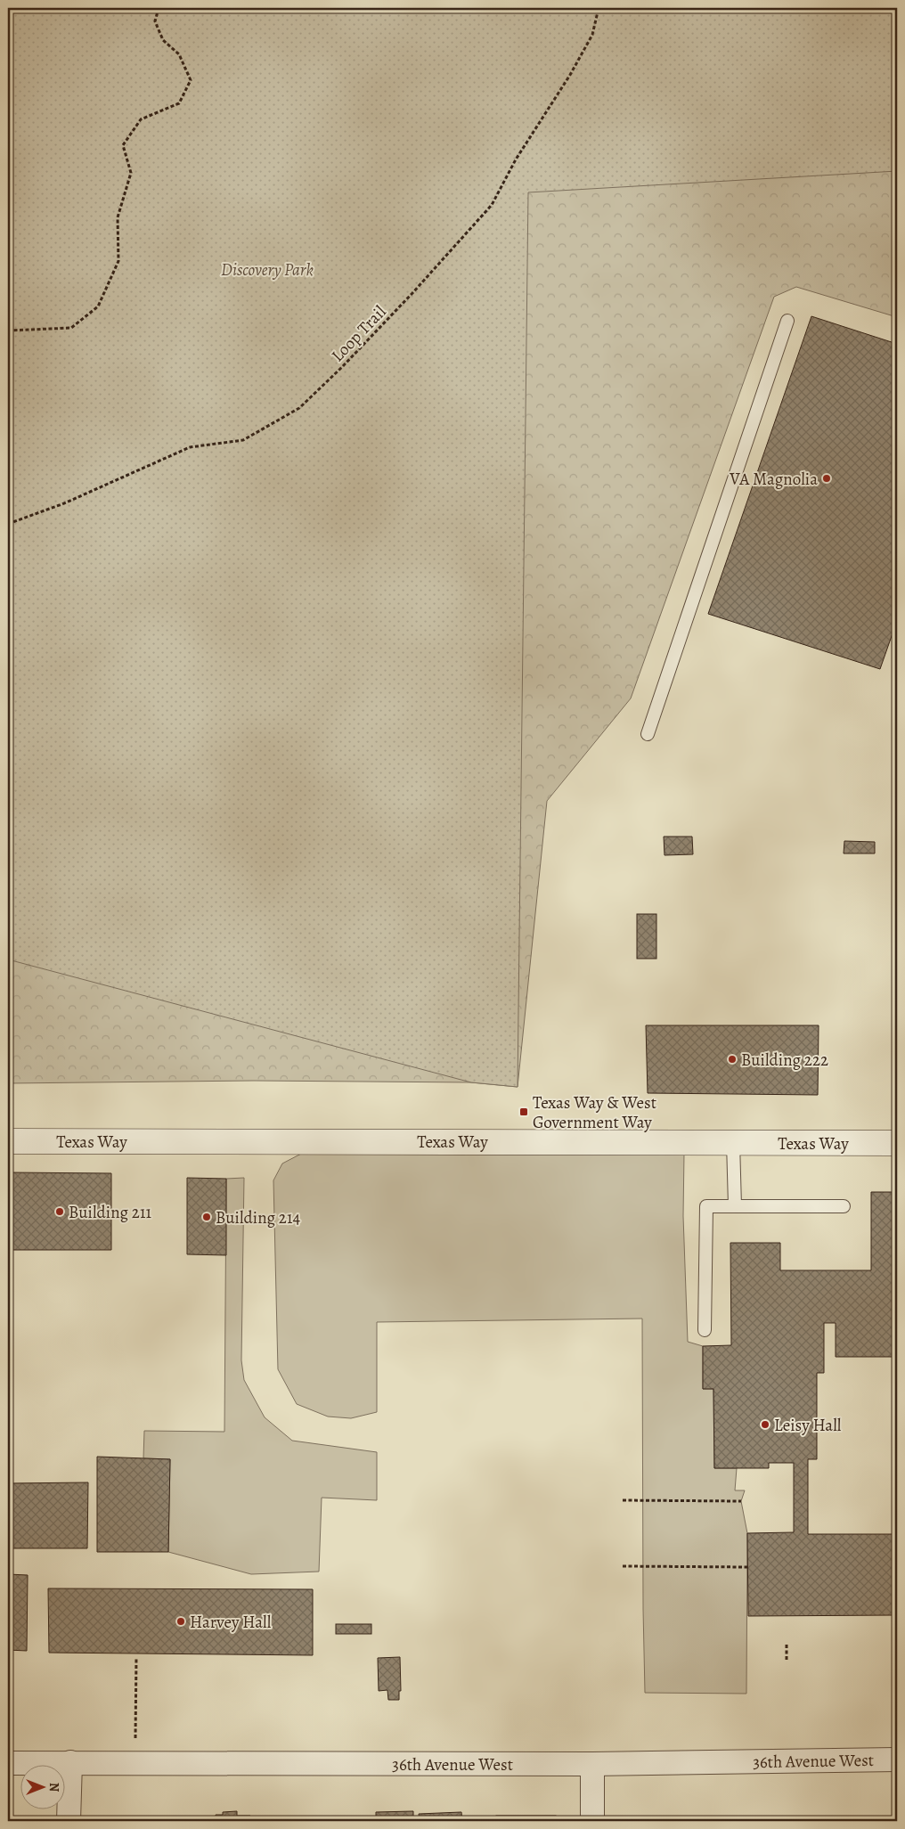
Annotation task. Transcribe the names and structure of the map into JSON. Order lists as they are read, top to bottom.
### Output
{
  "streets": {
    "street": ["Texas Way", "36th Avenue West"],
    "path": ["Loop Trail"]
  },
  "parks": ["Discovery Park"],
  "places": {
    "other": [
      "VA Magnolia",
      "Building 222",
      "Building 211",
      "Building 214",
      "Leisy Hall",
      "Harvey Hall"
    ],
    "transit": ["Texas Way & West Government Way"]
  },
  "north": "right"
}
